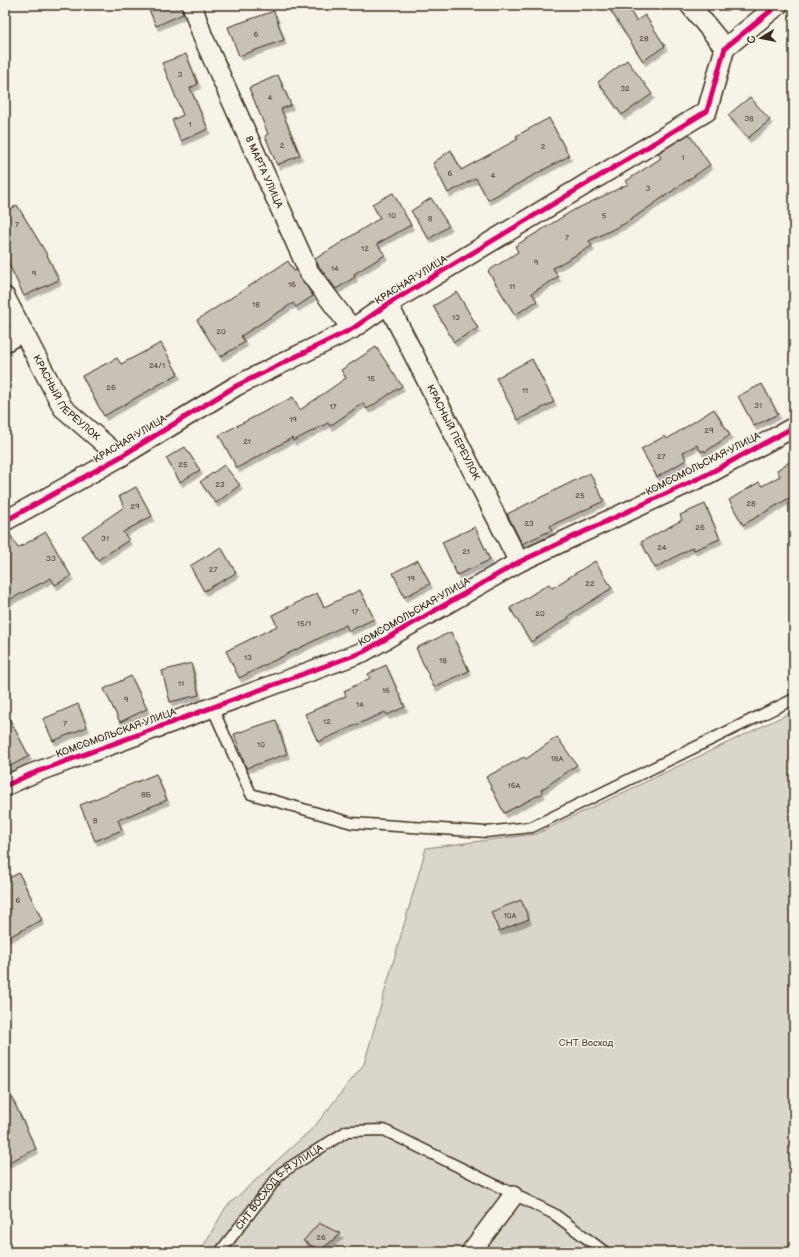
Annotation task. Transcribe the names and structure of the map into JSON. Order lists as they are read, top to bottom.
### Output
{
  "streets": {
    "street": [
      "8 МАРТА УЛИЦА",
      "КРАСНАЯ УЛИЦА",
      "КРАСНЫЙ ПЕРЕУЛОК",
      "КОМСОМОЛЬСКАЯ УЛИЦА"
    ],
    "lane": ["СНТ ВОСХОД 5-Я УЛИЦА"]
  },
  "crossings": [
    ["8 МАРТА УЛИЦА", "КРАСНАЯ УЛИЦА"],
    ["КРАСНАЯ УЛИЦА", "КРАСНЫЙ ПЕРЕУЛОК"],
    ["КРАСНЫЙ ПЕРЕУЛОК", "КОМСОМОЛЬСКАЯ УЛИЦА"]
  ],
  "parks": ["СНТ Восход"],
  "house_numbers": [
    "6",
    "28",
    "3",
    "32",
    "4",
    "38",
    "1",
    "2",
    "2",
    "1",
    "6",
    "4",
    "3",
    "10",
    "5",
    "8",
    "7",
    "7",
    "12",
    "9",
    "14",
    "9",
    "16",
    "11",
    "18",
    "13",
    "20",
    "24/1",
    "15",
    "26",
    "11",
    "31",
    "17",
    "19",
    "29",
    "21",
    "27",
    "25",
    "23",
    "25",
    "28",
    "29",
    "23",
    "26",
    "31",
    "24",
    "21",
    "33",
    "27",
    "19",
    "22",
    "17",
    "20",
    "15/1",
    "13",
    "18",
    "11",
    "16",
    "9",
    "14",
    "12",
    "7",
    "10",
    "18А",
    "16А",
    "8Б",
    "8",
    "6",
    "10А",
    "26"
  ],
  "north": "left"
}
